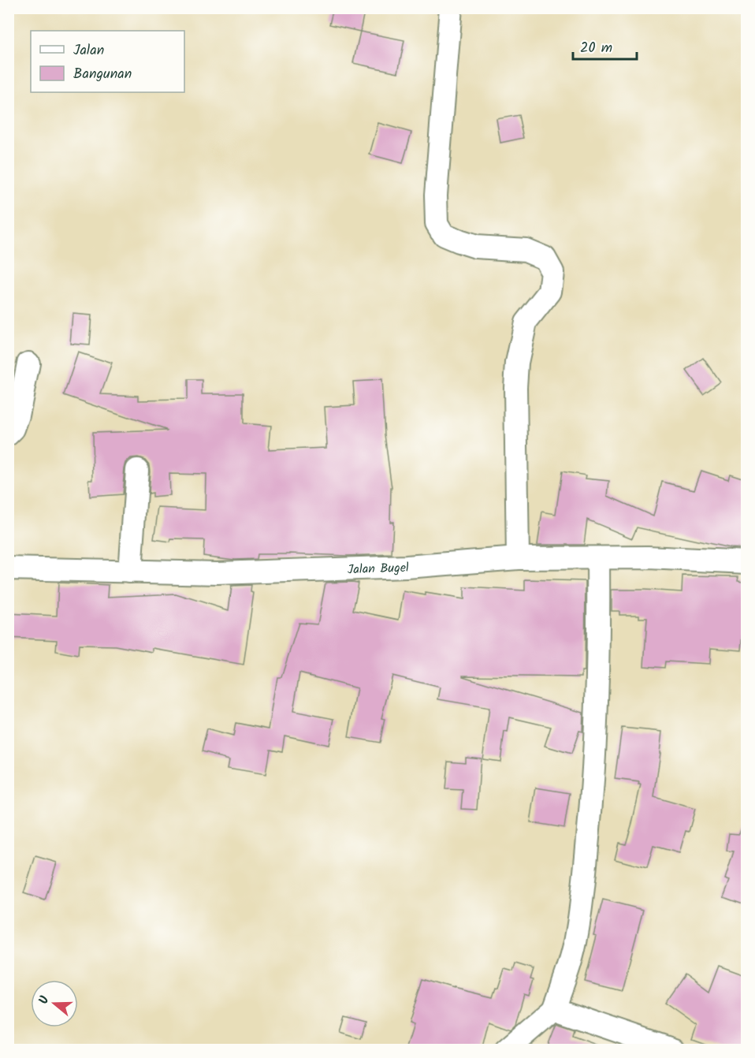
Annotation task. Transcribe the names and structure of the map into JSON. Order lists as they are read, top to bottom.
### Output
{
  "streets": {
    "street": ["Jalan Bugel"]
  },
  "legend": ["Jalan", "Bangunan"],
  "scale_bar": "20 m",
  "north": "left"
}
